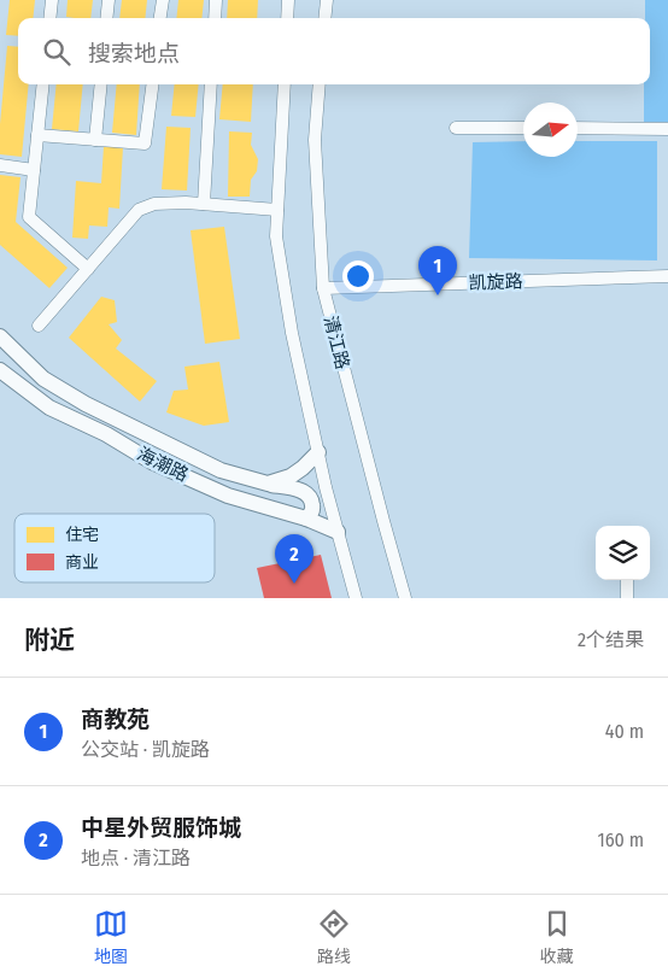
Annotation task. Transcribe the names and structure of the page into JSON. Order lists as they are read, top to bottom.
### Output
{
  "streets": {
    "main road": ["海潮路"],
    "street": ["凯旋路", "清江路"]
  },
  "crossings": [
    ["凯旋路", "清江路"]
  ],
  "legend": ["住宅", "商业"],
  "north": "right",
  "page": {
    "search": "搜索地点",
    "pins": ["1", "2"],
    "heading": ["附近", "2个结果"],
    "list": [
      {
        "mark": "1",
        "name": "商教苑",
        "note": "公交站 · 凯旋路",
        "value": "40 m"
      },
      {
        "mark": "2",
        "name": "中星外贸服饰城",
        "note": "地点 · 清江路",
        "value": "160 m"
      }
    ],
    "nav": ["地图", "路线", "收藏"]
  }
}
